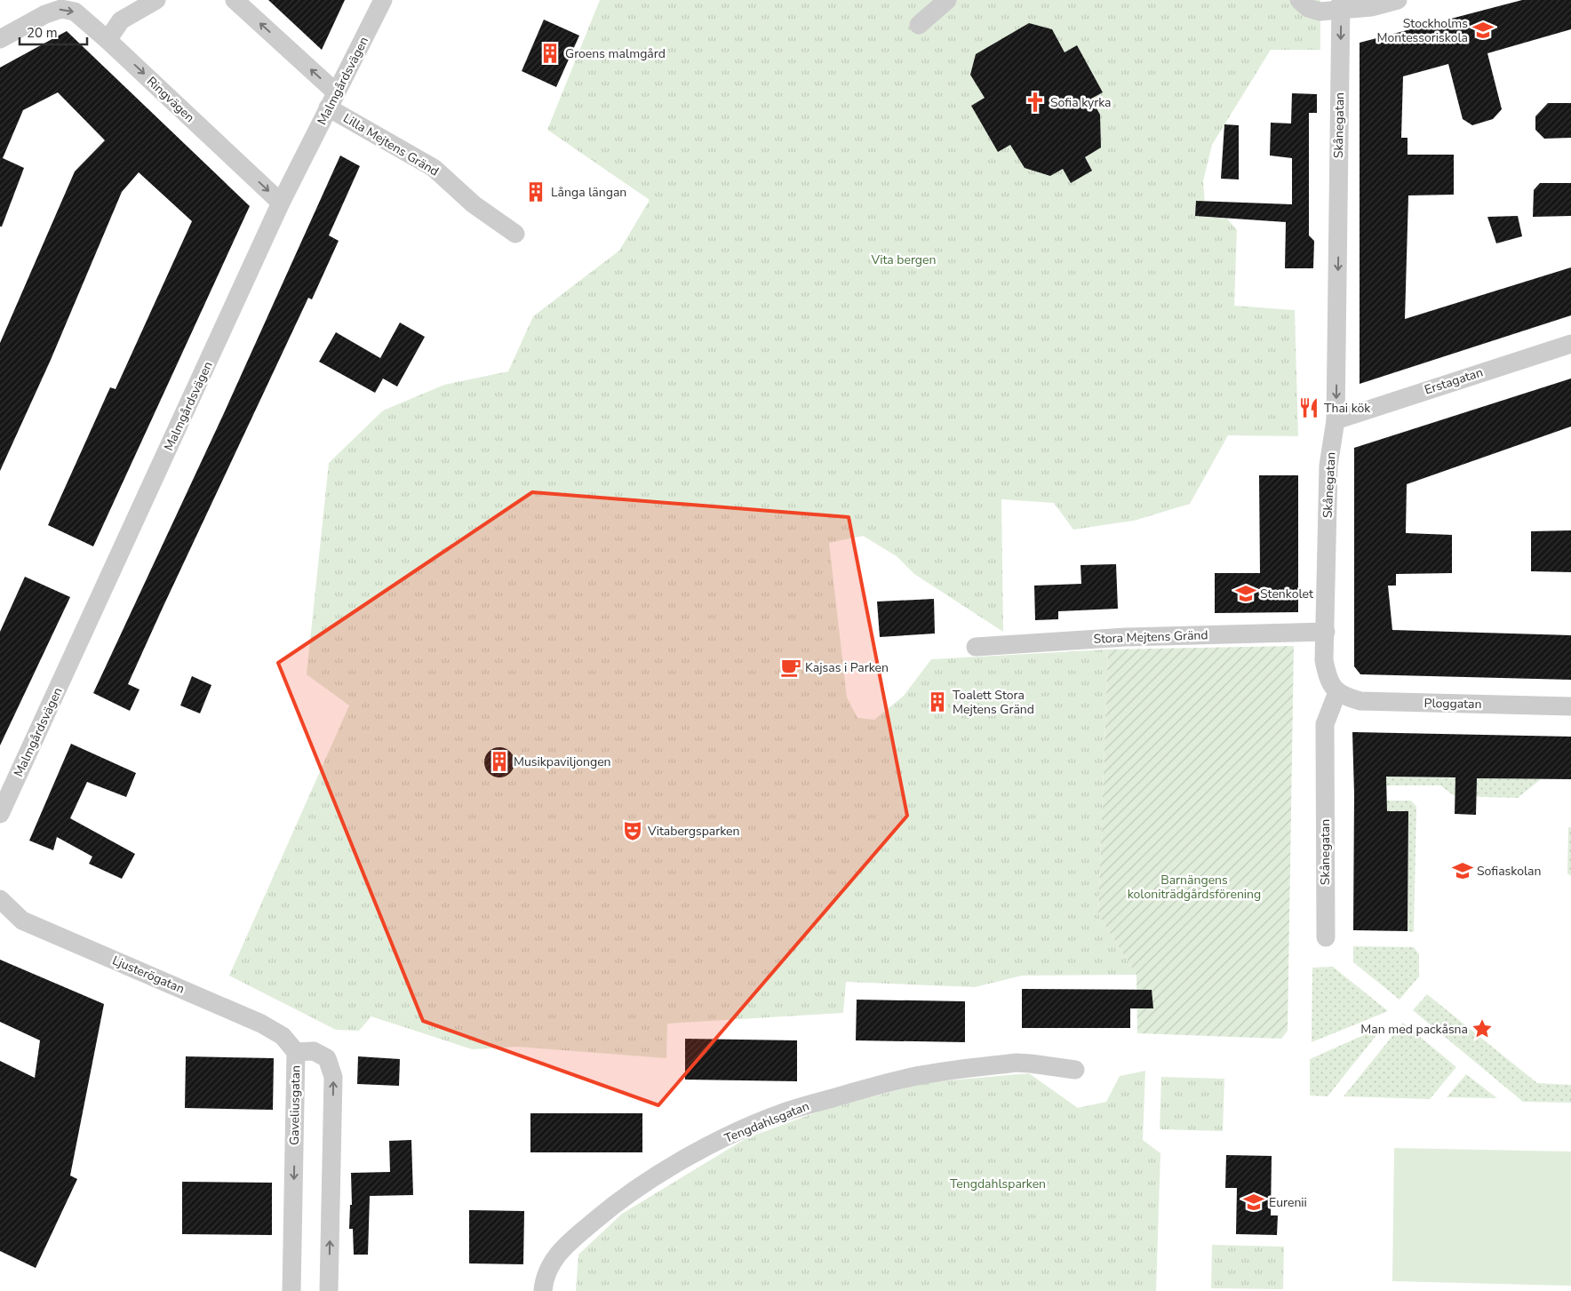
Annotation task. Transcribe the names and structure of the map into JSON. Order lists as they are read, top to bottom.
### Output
{
  "streets": {
    "street": [
      "Malmgårdsvägen",
      "Ringvägen",
      "Skånegatan",
      "Lilla Mejtens Gränd",
      "Erstagatan",
      "Stora Mejtens Gränd",
      "Ploggatan",
      "Ljusterögatan",
      "Gaveliusgatan",
      "Tengdahlsgatan"
    ]
  },
  "crossings": [
    ["Malmgårdsvägen", "Ringvägen"],
    ["Malmgårdsvägen", "Lilla Mejtens Gränd"],
    ["Skånegatan", "Erstagatan"],
    ["Skånegatan", "Stora Mejtens Gränd"],
    ["Skånegatan", "Ploggatan"],
    ["Ljusterögatan", "Gaveliusgatan"]
  ],
  "one_way": ["Skånegatan"],
  "parks": ["Vita bergen", "Barnängens koloniträdgårdsförening", "Tengdahlsparken"],
  "places": {
    "school or university": [
      "Stockholms Montessoriskola",
      "Stenkolet",
      "Sofiaskolan",
      "Eurenii"
    ],
    "building": [
      "Groens malmgård",
      "Långa längan",
      "Toalett Stora Mejtens Gränd",
      "Musikpaviljongen"
    ],
    "church": ["Sofia kyrka"],
    "restaurant": ["Thai kök"],
    "cafe": ["Kajsas i Parken"],
    "theatre": ["Vitabergsparken"],
    "place": ["Man med packåsna"]
  },
  "scale_bar": "20 m"
}
